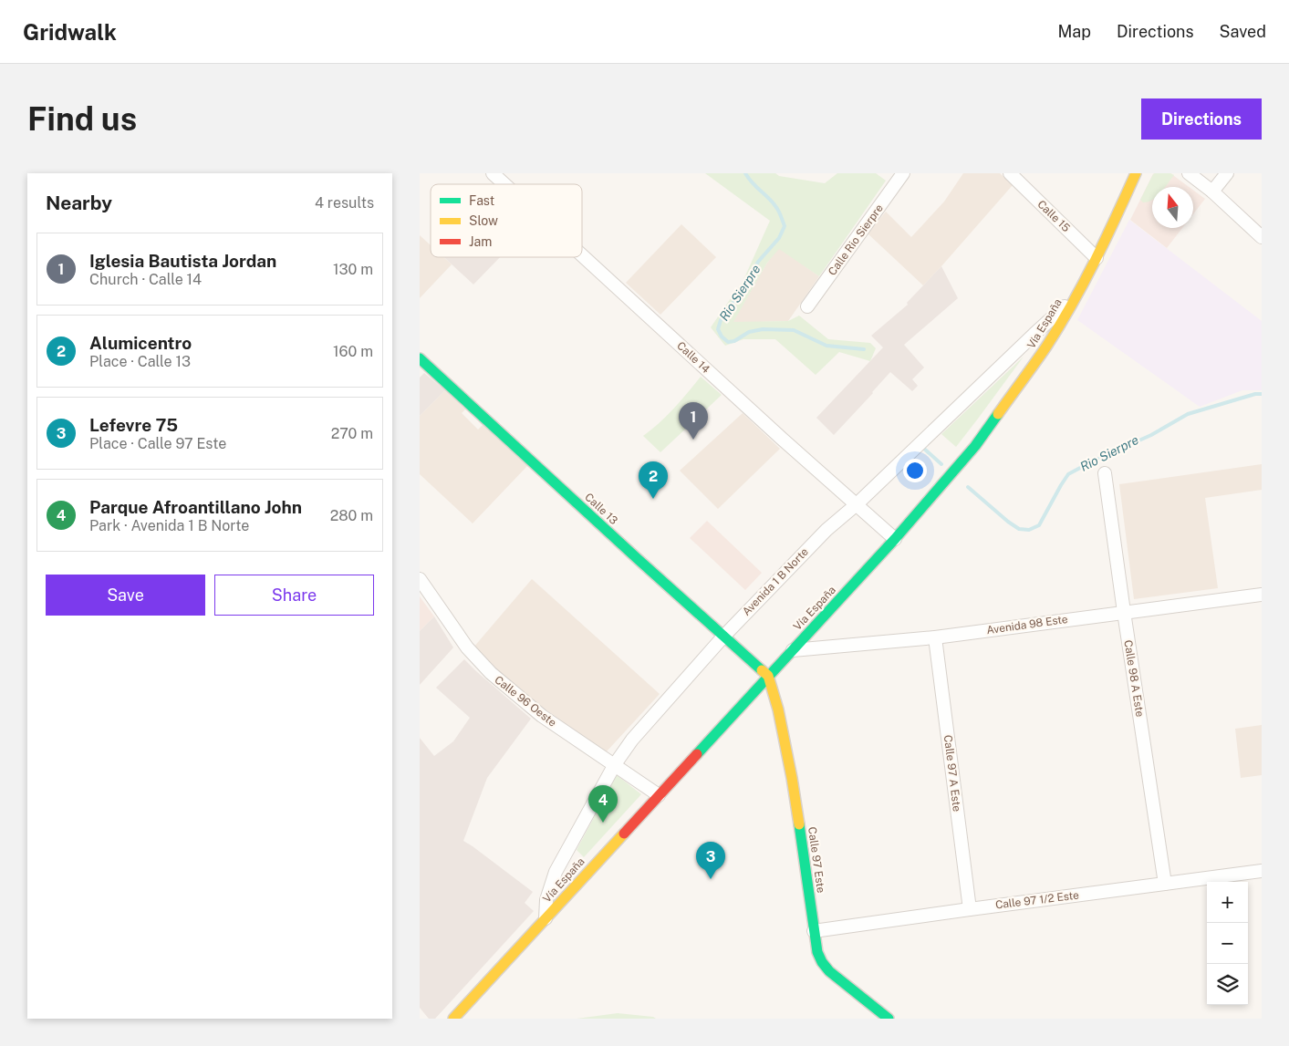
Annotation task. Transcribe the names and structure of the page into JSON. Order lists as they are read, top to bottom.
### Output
{
  "streets": {
    "main road": ["Vía España", "Calle 13", "Calle 97 Este"],
    "street": [
      "Calle 15",
      "Calle Rio Sierpre",
      "Calle 14",
      "Avenida 1 B Norte",
      "Avenida 98 Este",
      "Calle 98 A Este",
      "Calle 96 Oeste",
      "Calle 97 A Este",
      "Calle 97 1/2 Este"
    ]
  },
  "crossings": [
    ["Calle 15", "Vía España"],
    ["Vía España", "Calle 14"],
    ["Vía España", "Calle 13"],
    ["Vía España", "Avenida 1 B Norte"],
    ["Vía España", "Avenida 98 Este"],
    ["Vía España", "Calle 96 Oeste"],
    ["Vía España", "Calle 97 Este"],
    ["Calle 14", "Avenida 1 B Norte"],
    ["Calle 13", "Avenida 1 B Norte"],
    ["Calle 13", "Calle 97 Este"],
    ["Avenida 1 B Norte", "Calle 96 Oeste"],
    ["Avenida 98 Este", "Calle 98 A Este"],
    ["Avenida 98 Este", "Calle 97 A Este"],
    ["Calle 98 A Este", "Calle 97 1/2 Este"],
    ["Calle 97 A Este", "Calle 97 1/2 Este"],
    ["Calle 97 Este", "Calle 97 1/2 Este"]
  ],
  "water": ["Rio Sierpre"],
  "legend": ["Fast", "Slow", "Jam"],
  "north": "top",
  "page": {
    "header": "Gridwalk",
    "nav": ["Map", "Directions", "Saved"],
    "buttons": [
      "Directions",
      ["Save", "Share"]
    ],
    "title": "Find us",
    "heading": ["Nearby", "4 results"],
    "list": [
      {
        "mark": "1",
        "name": "Iglesia Bautista Jordan",
        "note": "Church · Calle 14",
        "value": "130 m"
      },
      {
        "mark": "2",
        "name": "Alumicentro",
        "note": "Place · Calle 13",
        "value": "160 m"
      },
      {
        "mark": "3",
        "name": "Lefevre 75",
        "note": "Place · Calle 97 Este",
        "value": "270 m"
      },
      {
        "mark": "4",
        "name": "Parque Afroantillano John",
        "note": "Park · Avenida 1 B Norte",
        "value": "280 m"
      }
    ],
    "pins": [
      "1",
      "2",
      "4",
      "3"
    ],
    "map_buttons": ["+", "−"]
  }
}
